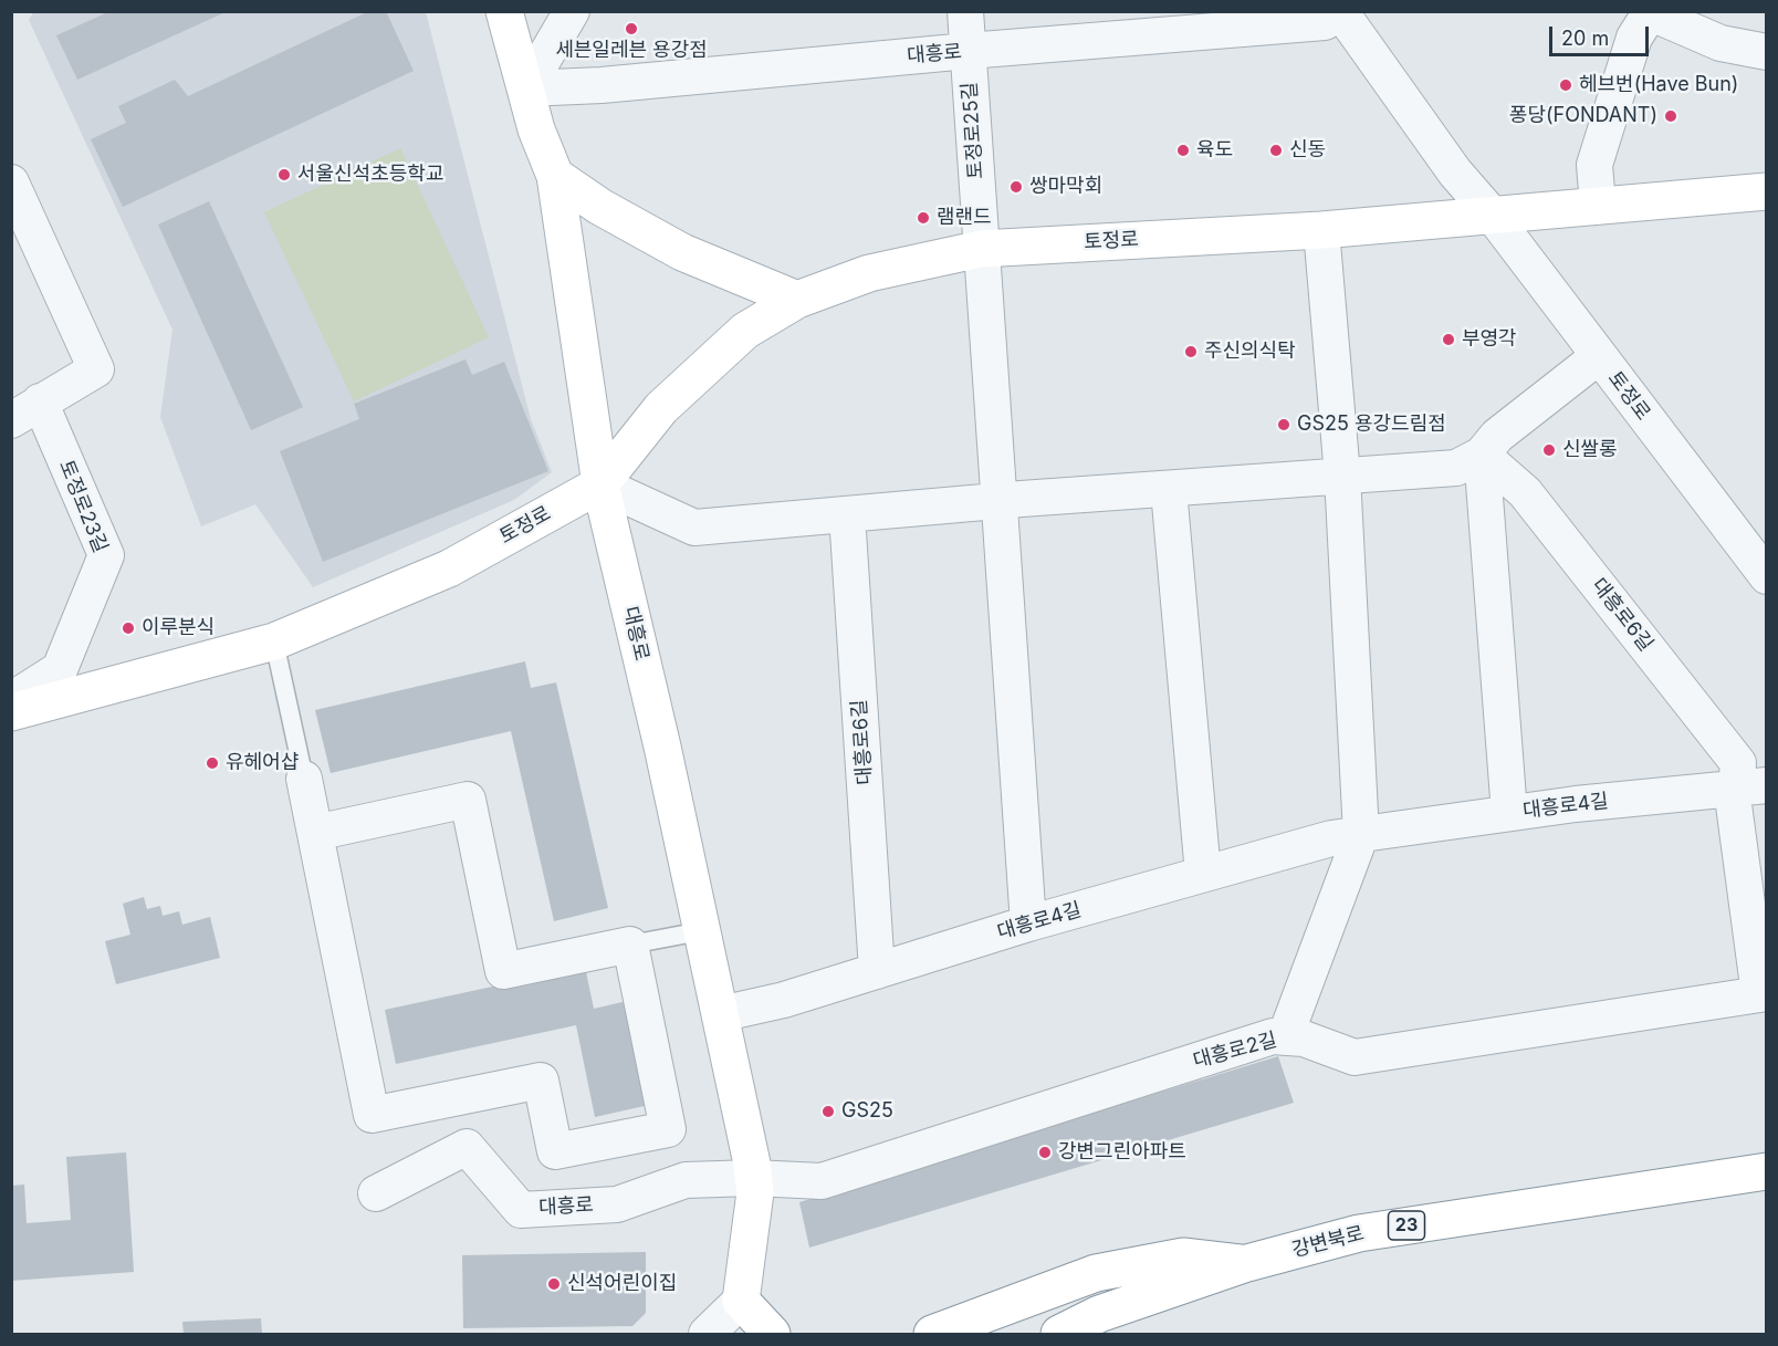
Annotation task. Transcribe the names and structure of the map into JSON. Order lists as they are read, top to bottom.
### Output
{
  "streets": {
    "main road": [
      "대흥로",
      "토정로",
      "23",
      "강변북로"
    ],
    "street": [
      "토정로25길",
      "토정로23길",
      "대흥로6길",
      "대흥로4길",
      "대흥로2길"
    ]
  },
  "crossings": [
    ["대흥로", "토정로25길"],
    ["대흥로", "토정로"],
    ["대흥로", "대흥로4길"],
    ["대흥로", "대흥로2길"],
    ["토정로25길", "토정로"],
    ["대흥로6길", "대흥로4길"]
  ],
  "places": [
    "세븐일레븐 용강점",
    "헤브번(Have Bun)",
    "퐁당(FONDANT)",
    "육도",
    "신동",
    "서울신석초등학교",
    "쌍마막회",
    "램랜드",
    "부영각",
    "주신의식탁",
    "GS25 용강드림점",
    "신쌀롱",
    "이루분식",
    "유헤어샵",
    "GS25",
    "강변그린아파트",
    "신석어린이집"
  ],
  "scale_bar": "20 m"
}
